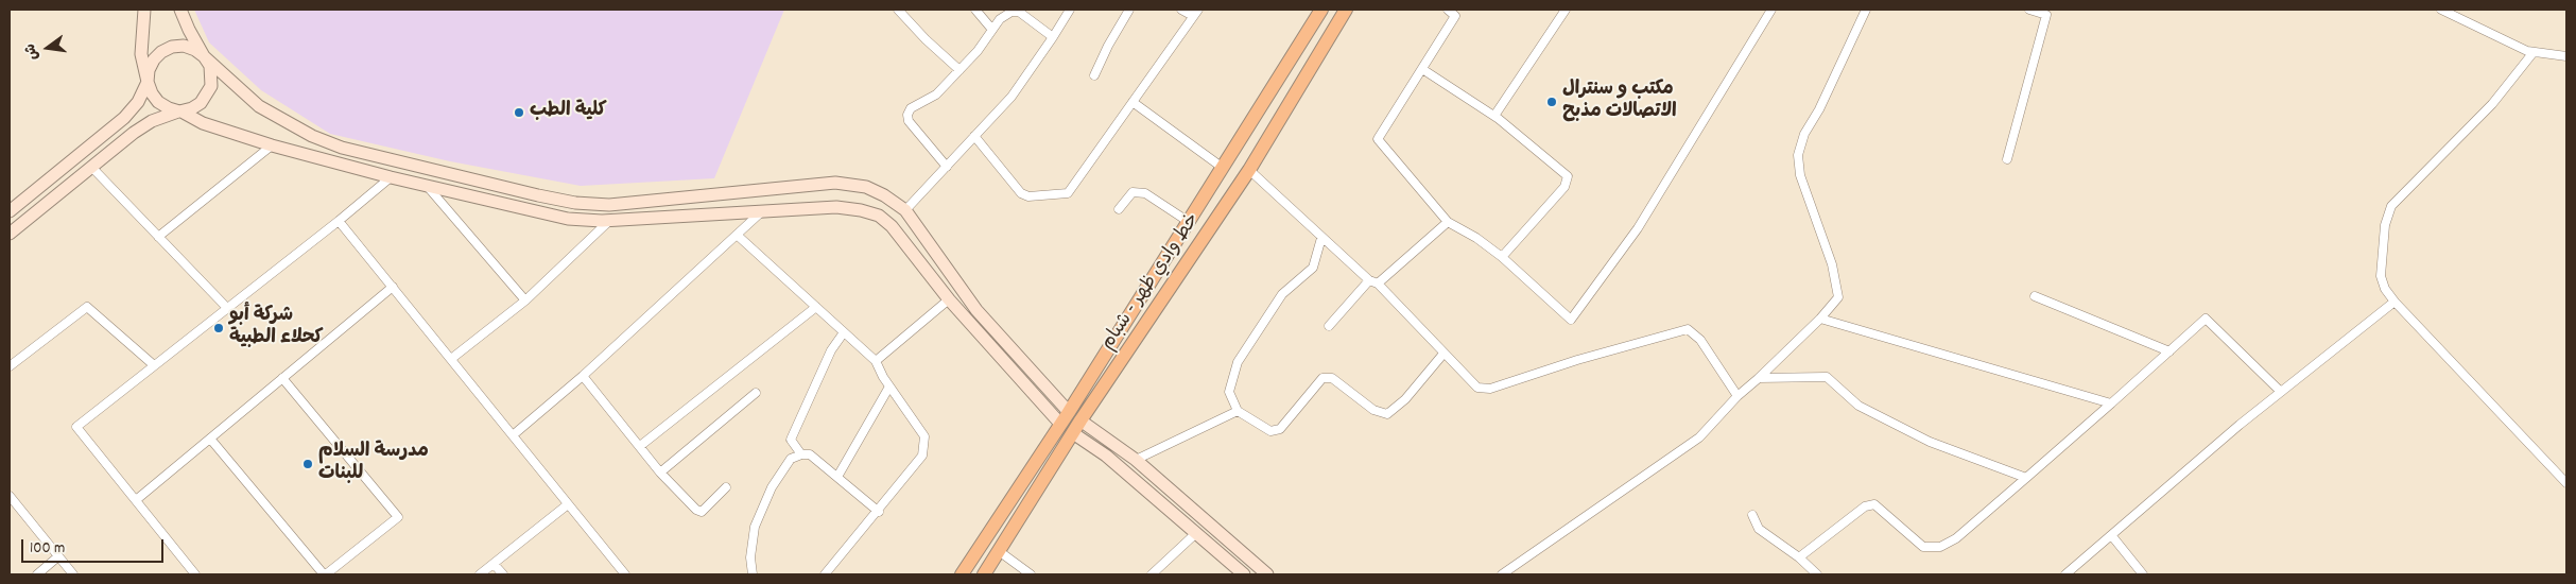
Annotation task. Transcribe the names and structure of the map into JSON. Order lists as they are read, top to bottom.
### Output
{
  "streets": {
    "main road": ["خط وادي ظهر - شبام"]
  },
  "places": [
    "مكتب و سنترال الاتصالات مذبح",
    "كلية الطب",
    "شركة أبو كحلاء الطبية",
    "مدرسة السلام للبنات"
  ],
  "scale_bar": "100 m",
  "north": "left"
}
